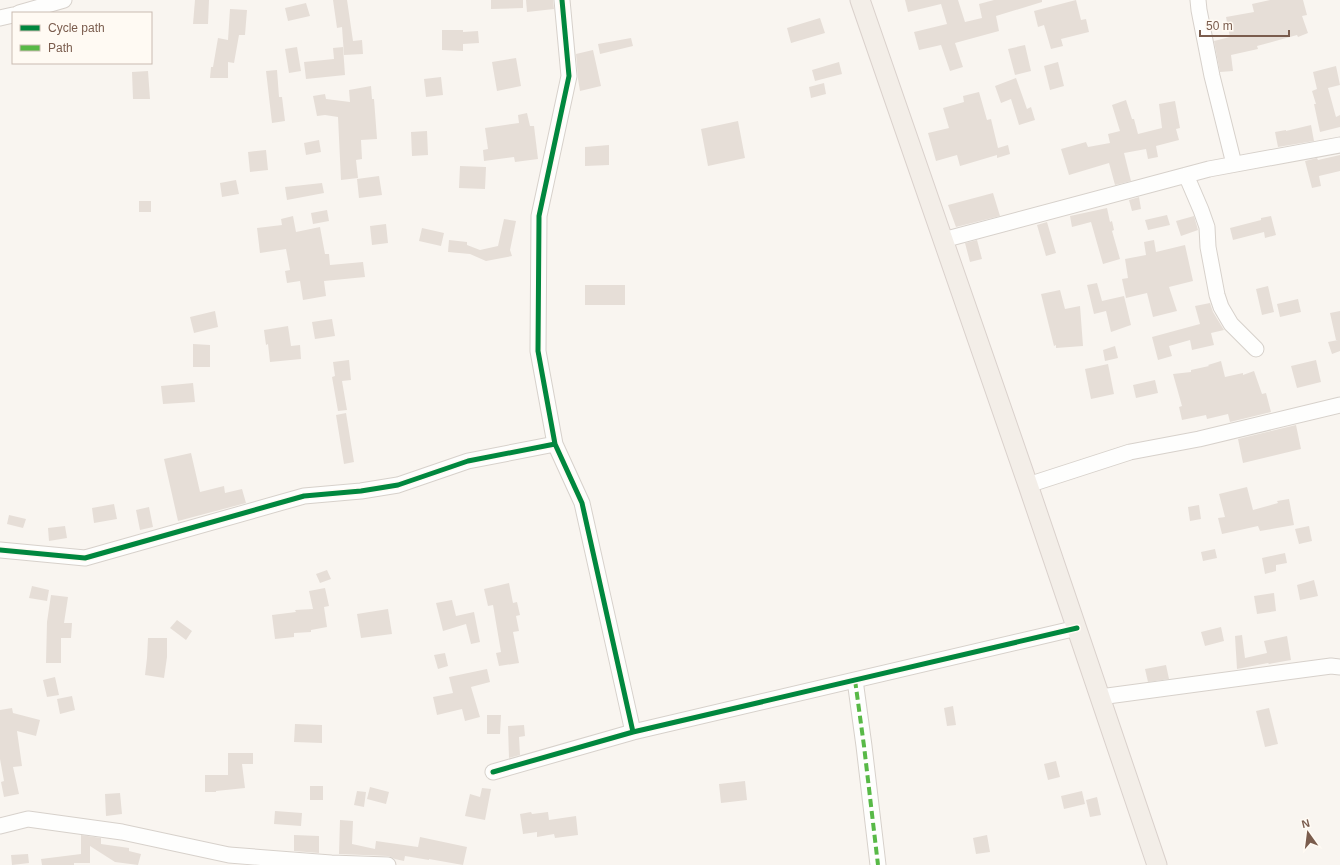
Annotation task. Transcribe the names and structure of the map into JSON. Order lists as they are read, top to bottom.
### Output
{
  "legend": ["Cycle path", "Path"],
  "scale_bar": "50 m",
  "north": "top"
}
